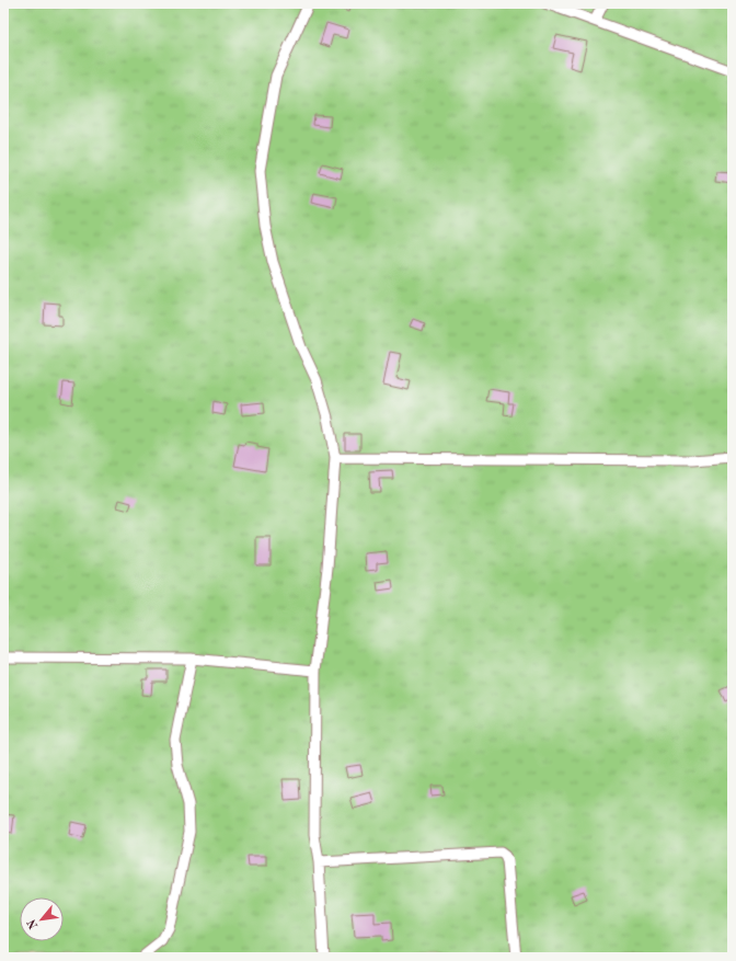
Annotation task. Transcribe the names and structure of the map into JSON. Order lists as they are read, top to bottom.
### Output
{
  "north": "bottom left"
}
